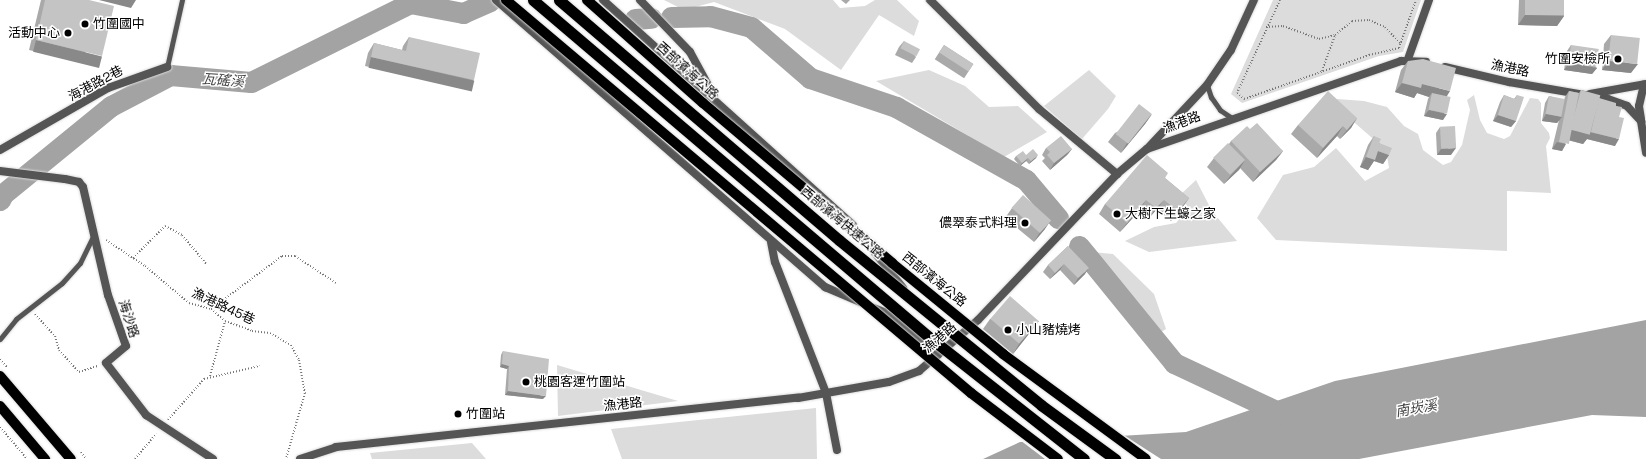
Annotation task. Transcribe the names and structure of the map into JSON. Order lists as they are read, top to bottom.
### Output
{
  "streets": {
    "highway": ["西部濱海快速公路"],
    "main road": ["西部濱海公路"],
    "street": ["漁港路", "海港路2巷", "海沙路"],
    "path": ["漁港路45巷"]
  },
  "crossings": [
    ["漁港路45巷", "海沙路"]
  ],
  "water": ["瓦磘溪", "南崁溪"],
  "places": [
    "竹圍國中",
    "活動中心",
    "竹圍安檢所",
    "大樹下生蠔之家",
    "儂翠泰式料理",
    "小山豬燒烤",
    "桃園客運竹圍站",
    "竹圍站"
  ]
}
